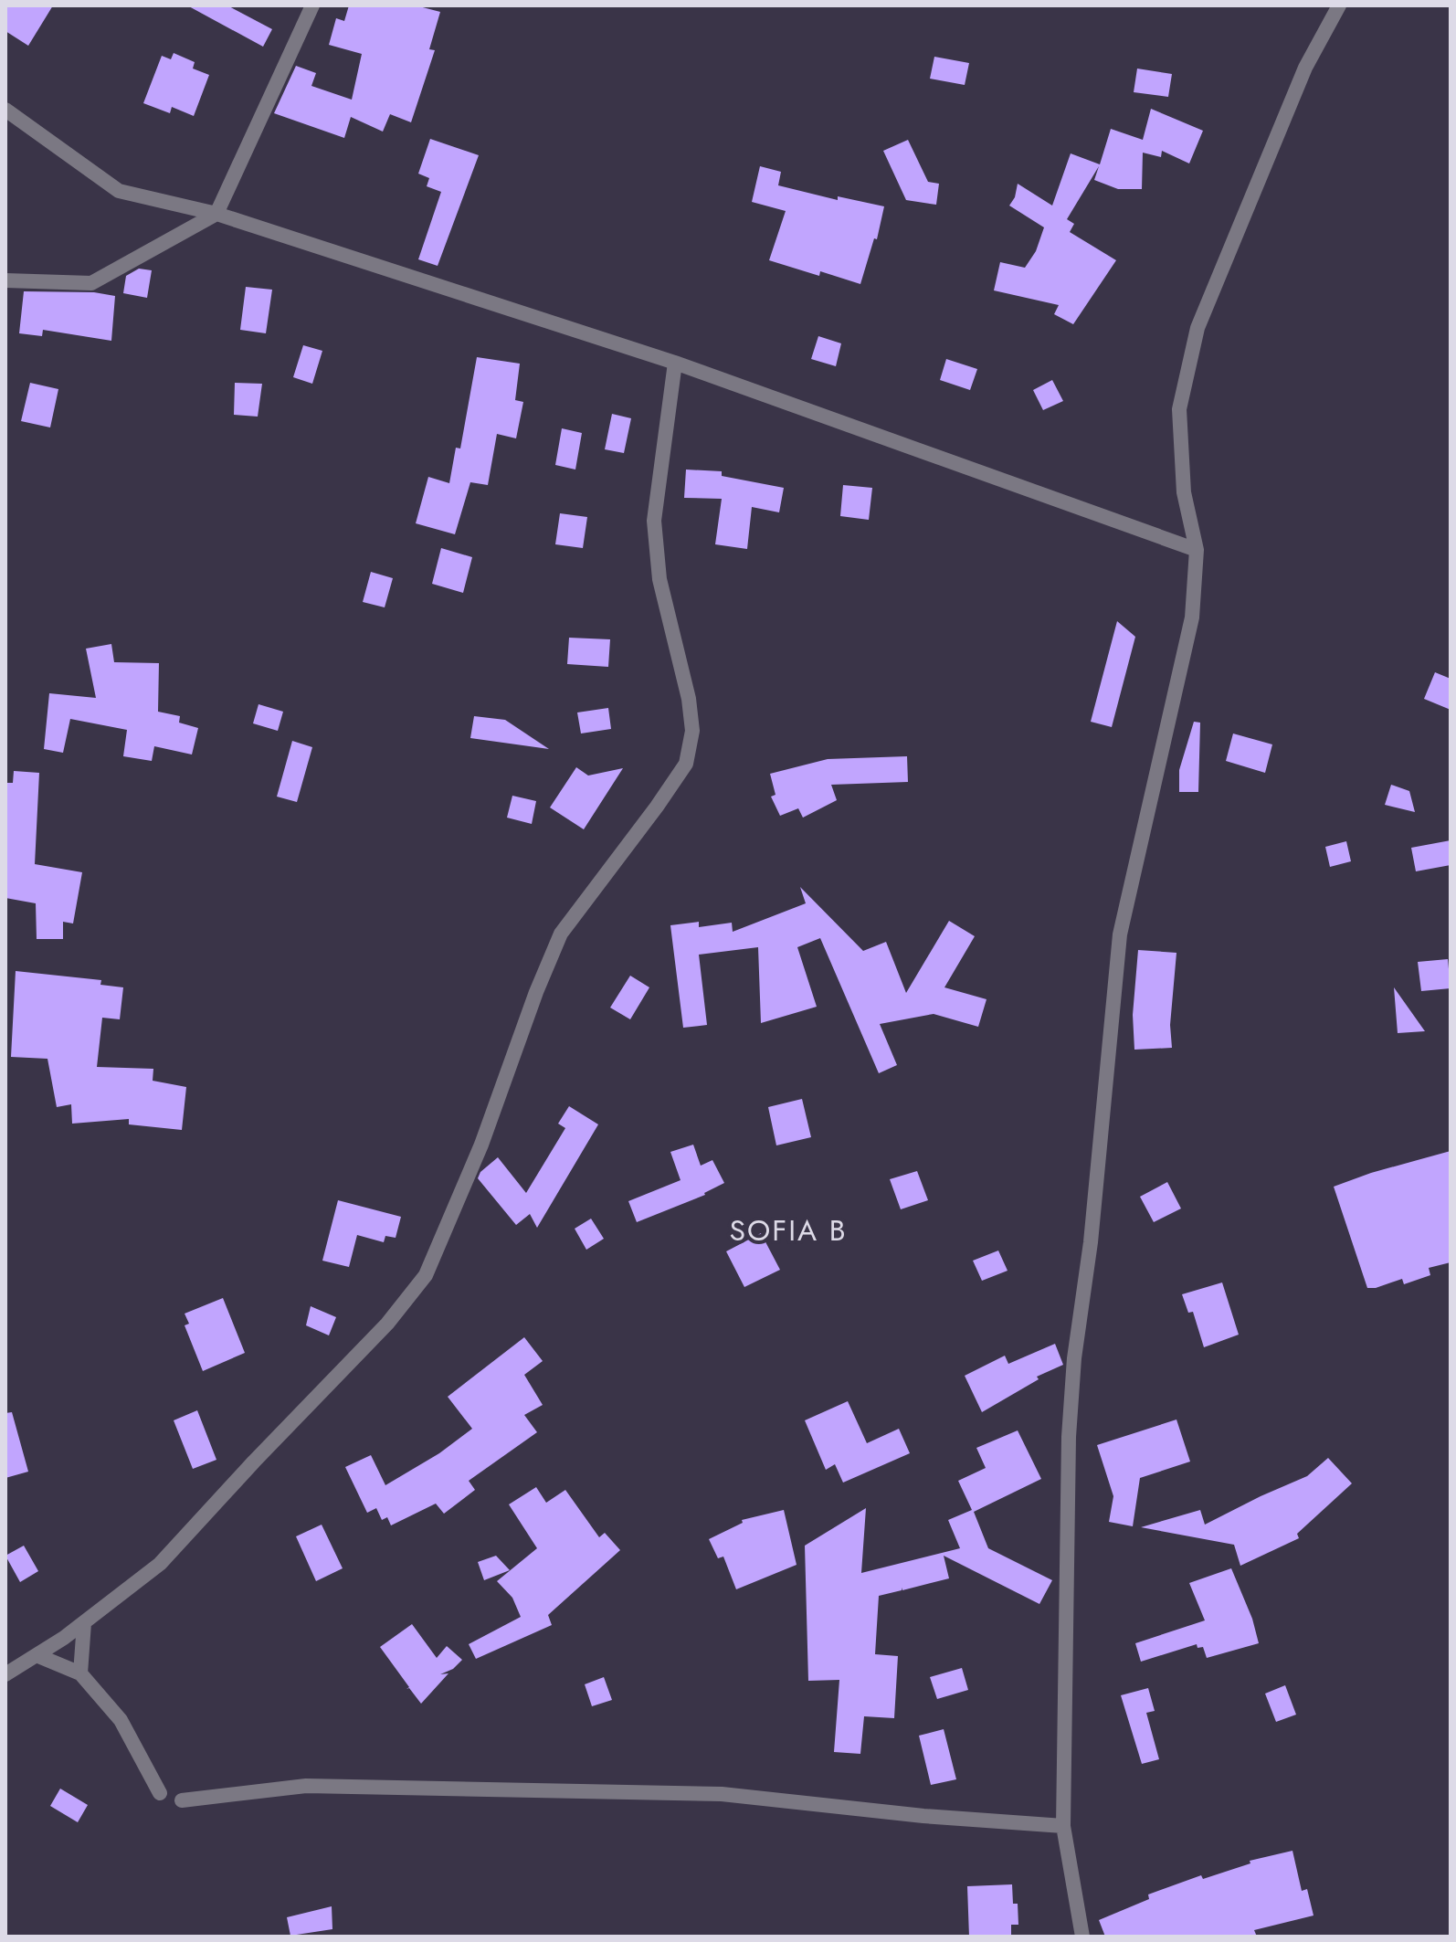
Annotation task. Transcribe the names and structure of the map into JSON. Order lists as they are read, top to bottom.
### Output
{
  "districts": ["SOFIA B"]
}
